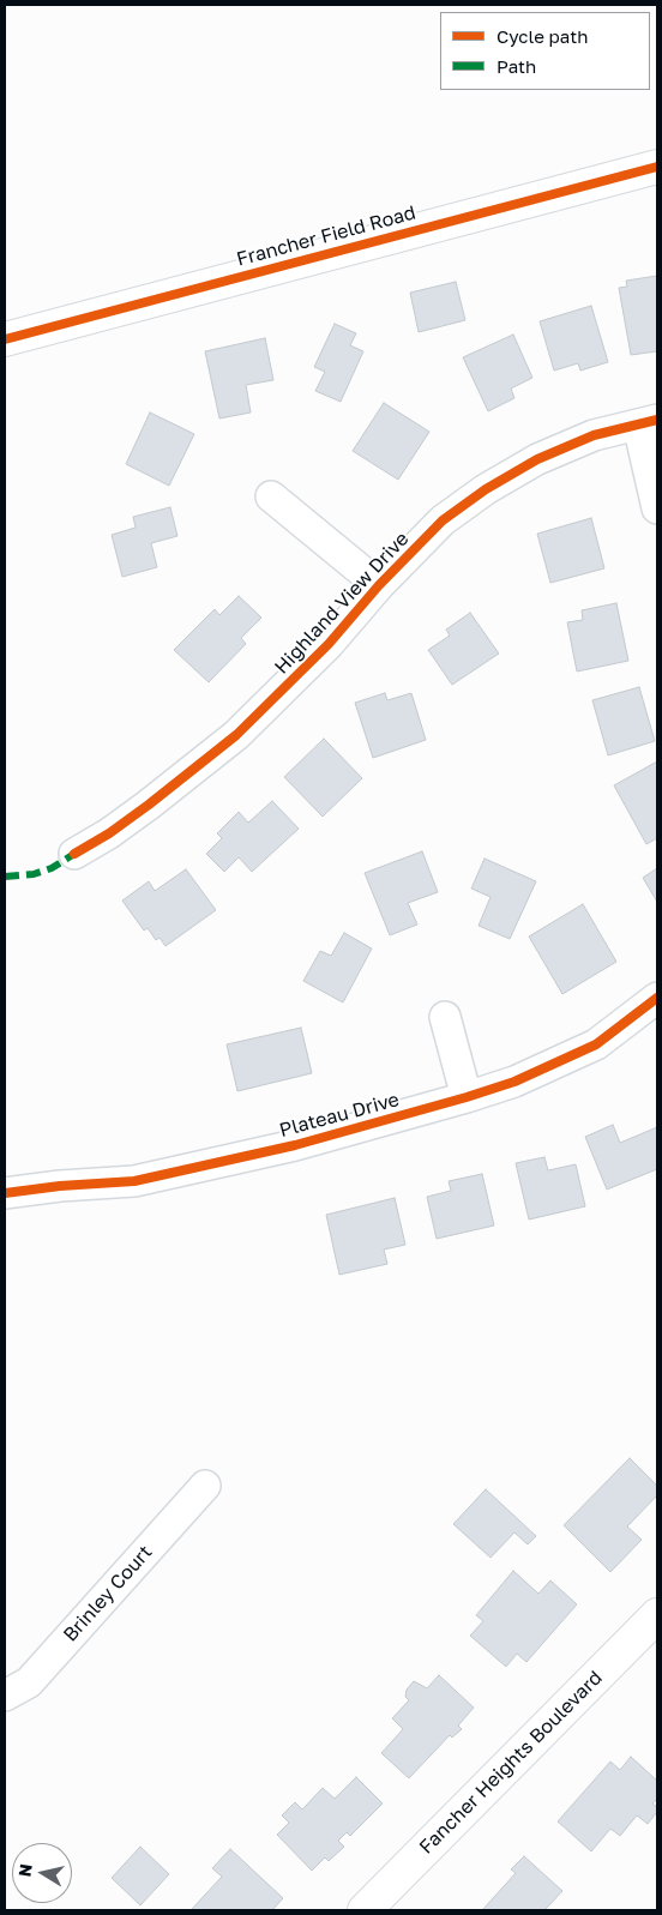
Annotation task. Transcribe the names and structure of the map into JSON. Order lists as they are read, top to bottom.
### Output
{
  "streets": {
    "street": [
      "Francher Field Road",
      "Highland View Drive",
      "Plateau Drive",
      "Brinley Court",
      "Fancher Heights Boulevard"
    ]
  },
  "legend": ["Cycle path", "Path"],
  "north": "left"
}
